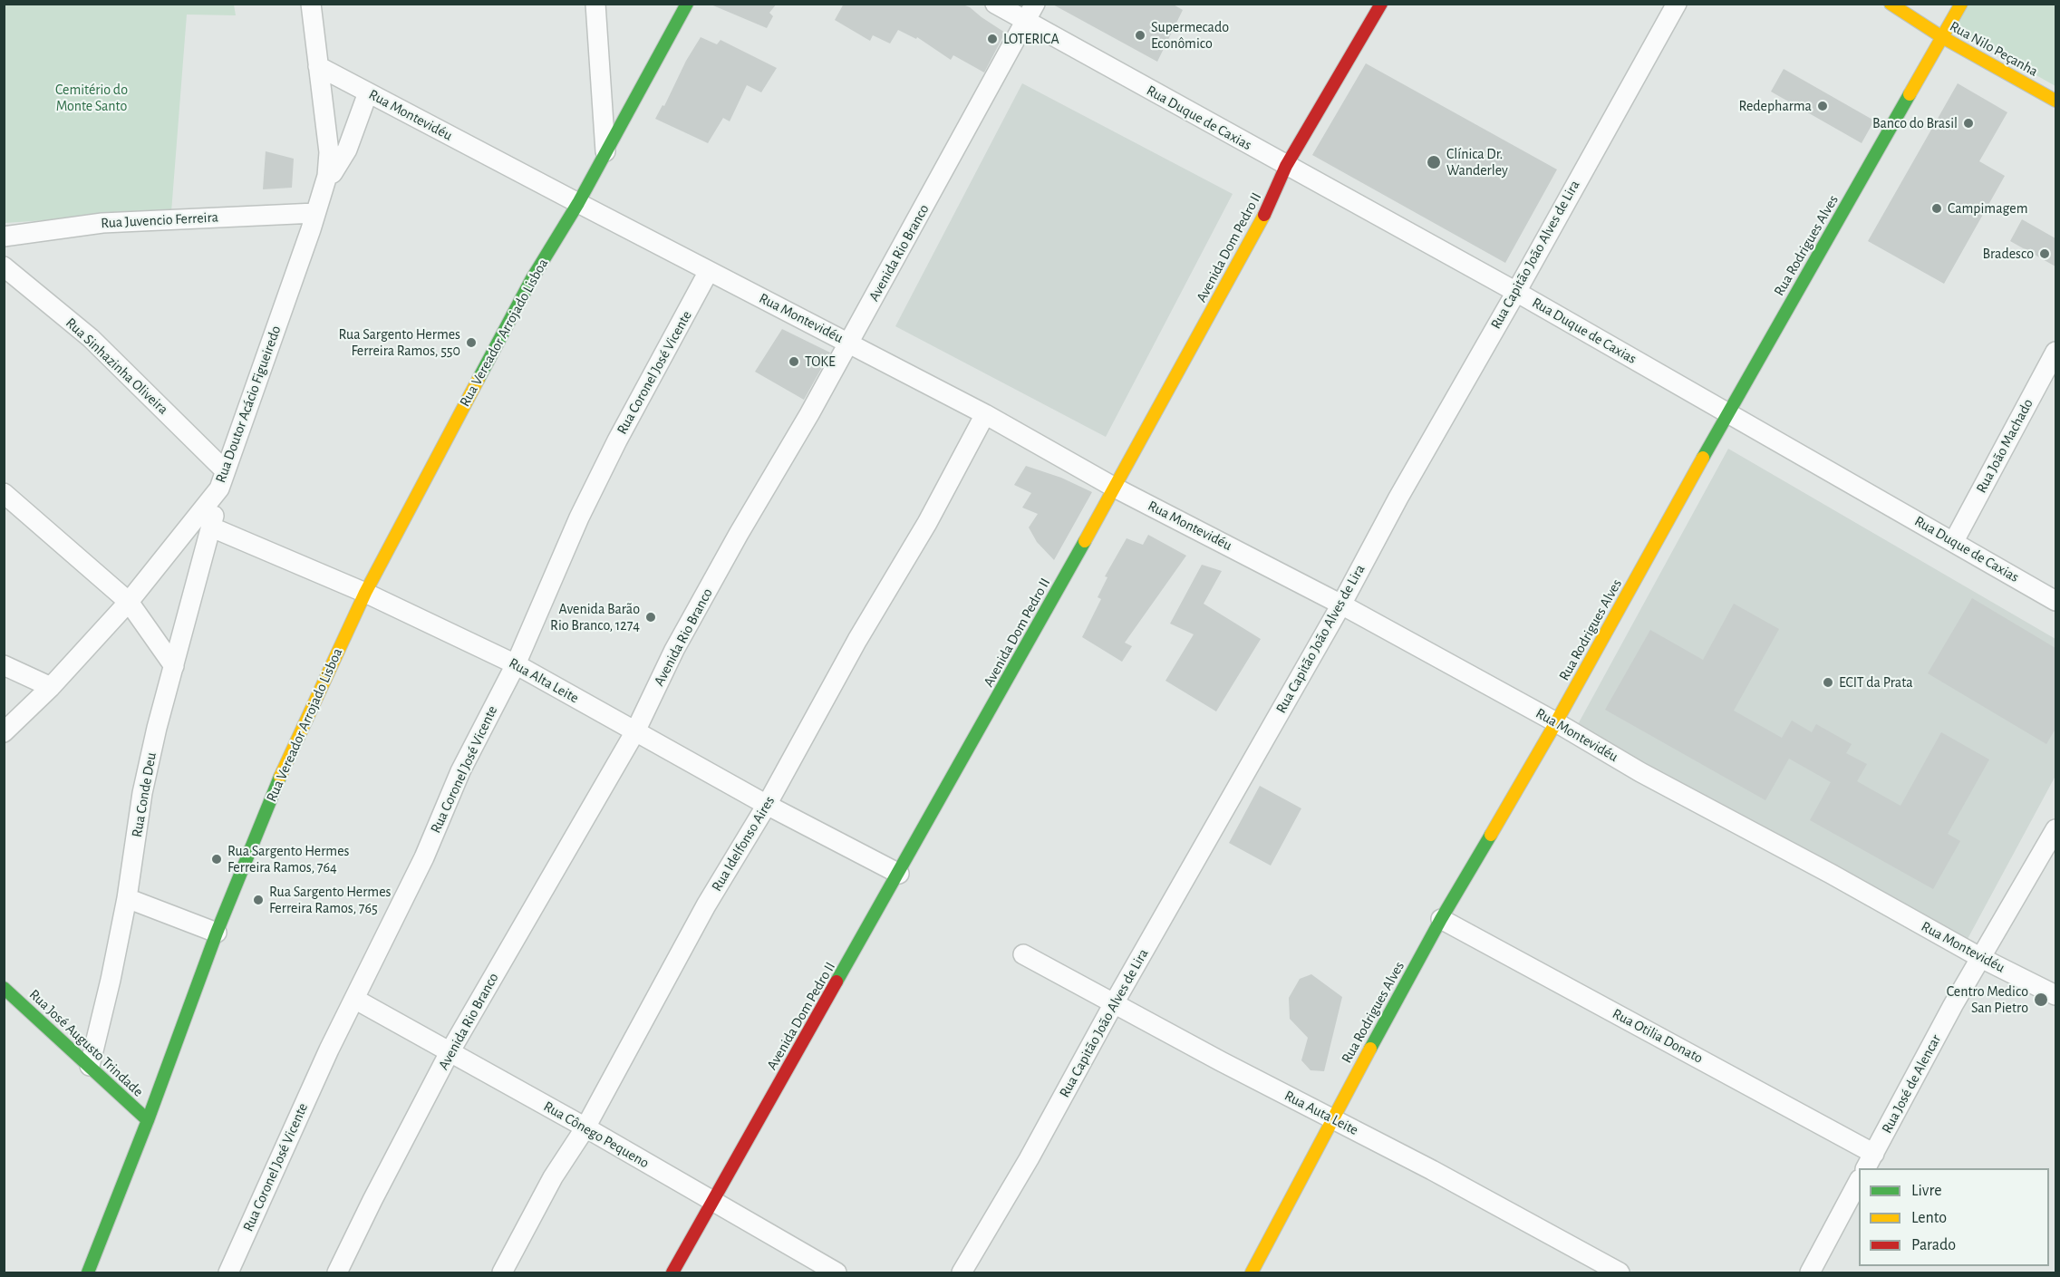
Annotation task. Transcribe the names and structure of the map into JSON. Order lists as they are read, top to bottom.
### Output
{
  "streets": {
    "main road": [
      "Rua Nilo Peçanha",
      "Rua Rodrigues Alves",
      "Avenida Dom Pedro II",
      "Rua Vereador Arrojado Lisboa",
      "Rua José Augusto Trindade"
    ],
    "street": [
      "Rua Montevidéu",
      "Rua Duque de Caxias",
      "Rua Juvencio Ferreira",
      "Avenida Rio Branco",
      "Rua Capitão João Alves de Lira",
      "Rua Sinhazinha Oliveira",
      "Rua Coronel José Vicente",
      "Rua Doutor Acácio Figueiredo",
      "Rua João Machado",
      "Rua Alta Leite",
      "Rua Conde Deu",
      "Rua Idelfonso Aires",
      "Rua Otilia Donato",
      "Rua José de Alencar",
      "Rua Auta Leite",
      "Rua Cônego Pequeno"
    ]
  },
  "crossings": [
    ["Rua Nilo Peçanha", "Rua Rodrigues Alves"],
    ["Rua Montevidéu", "Rua Rodrigues Alves"],
    ["Rua Montevidéu", "Avenida Dom Pedro II"],
    ["Rua Montevidéu", "Avenida Rio Branco"],
    ["Rua Montevidéu", "Rua Capitão João Alves de Lira"],
    ["Rua Montevidéu", "Rua Vereador Arrojado Lisboa"],
    ["Rua Montevidéu", "Rua Coronel José Vicente"],
    ["Rua Montevidéu", "Rua Doutor Acácio Figueiredo"],
    ["Rua Montevidéu", "Rua Idelfonso Aires"],
    ["Rua Montevidéu", "Rua José de Alencar"],
    ["Rua Duque de Caxias", "Rua Rodrigues Alves"],
    ["Rua Duque de Caxias", "Avenida Dom Pedro II"],
    ["Rua Duque de Caxias", "Avenida Rio Branco"],
    ["Rua Duque de Caxias", "Rua Capitão João Alves de Lira"],
    ["Rua Duque de Caxias", "Rua João Machado"],
    ["Rua Juvencio Ferreira", "Rua Doutor Acácio Figueiredo"],
    ["Rua Rodrigues Alves", "Rua Otilia Donato"],
    ["Rua Rodrigues Alves", "Rua Auta Leite"],
    ["Avenida Dom Pedro II", "Rua Alta Leite"],
    ["Avenida Dom Pedro II", "Rua Cônego Pequeno"],
    ["Avenida Rio Branco", "Rua Alta Leite"],
    ["Avenida Rio Branco", "Rua Cônego Pequeno"],
    ["Rua Capitão João Alves de Lira", "Rua Auta Leite"],
    ["Rua Vereador Arrojado Lisboa", "Rua Alta Leite"],
    ["Rua Vereador Arrojado Lisboa", "Rua José Augusto Trindade"],
    ["Rua Sinhazinha Oliveira", "Rua Doutor Acácio Figueiredo"],
    ["Rua Coronel José Vicente", "Rua Alta Leite"],
    ["Rua Coronel José Vicente", "Rua Cônego Pequeno"],
    ["Rua Alta Leite", "Rua Conde Deu"],
    ["Rua Alta Leite", "Rua Idelfonso Aires"],
    ["Rua Conde Deu", "Rua José Augusto Trindade"],
    ["Rua Idelfonso Aires", "Rua Cônego Pequeno"],
    ["Rua Otilia Donato", "Rua José de Alencar"]
  ],
  "parks": ["Cemitério do Monte Santo"],
  "places": [
    "Supermecado Econômico",
    "LOTERICA",
    "Redepharma",
    "Banco do Brasil",
    "Clínica Dr. Wanderley",
    "Campimagem",
    "Bradesco",
    "Rua Sargento Hermes Ferreira Ramos, 550",
    "TOKE",
    "Avenida Barão Rio Branco, 1274",
    "ECIT da Prata",
    "Rua Sargento Hermes Ferreira Ramos, 764",
    "Rua Sargento Hermes Ferreira Ramos, 765",
    "Centro Medico San Pietro"
  ],
  "legend": ["Livre", "Lento", "Parado"]
}
